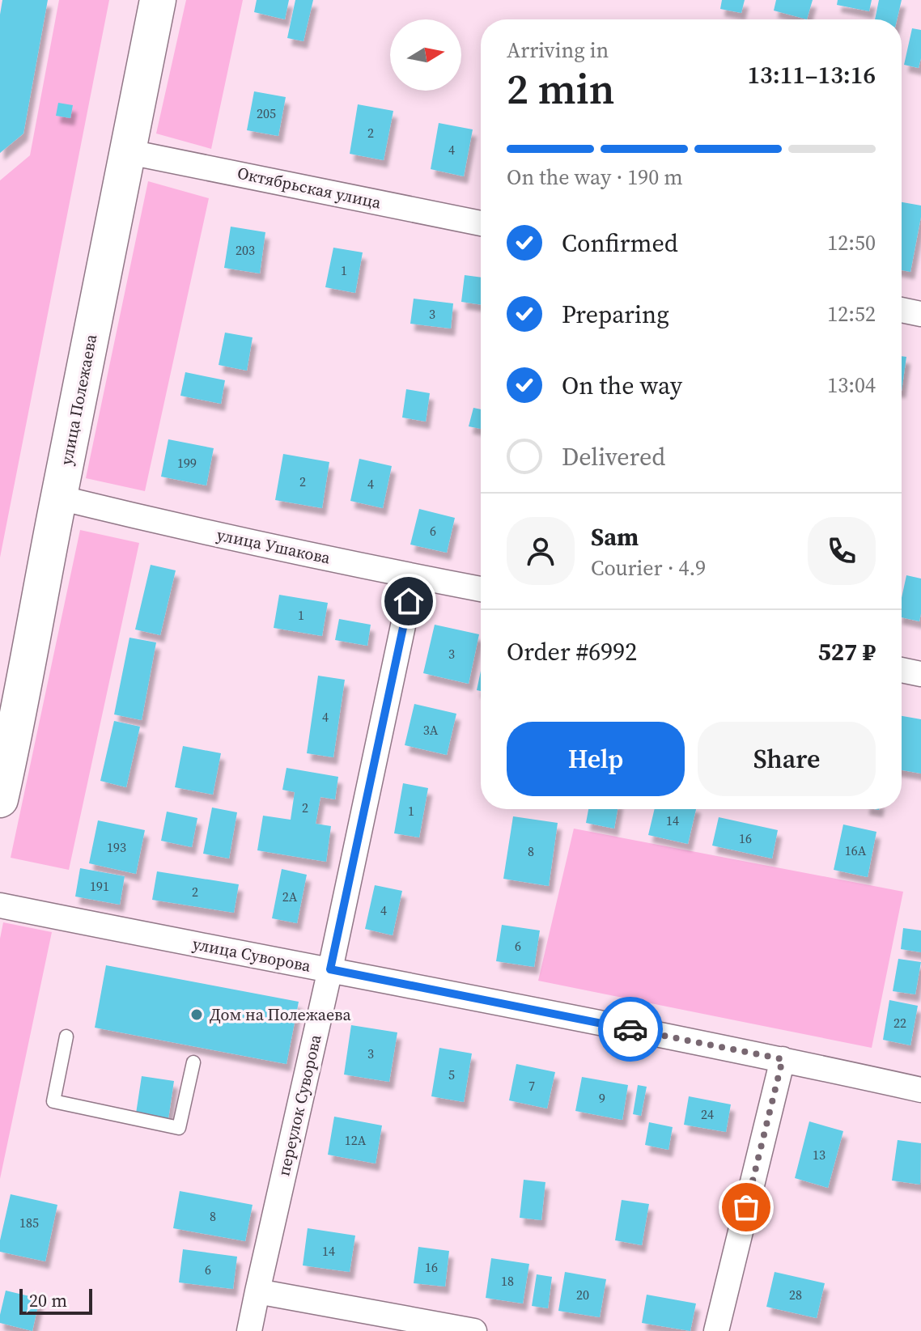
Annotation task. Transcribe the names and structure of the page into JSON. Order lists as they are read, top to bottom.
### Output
{
  "streets": {
    "main road": ["улица Полежаева"],
    "street": [
      "Октябрьская улица",
      "улица Ушакова",
      "улица Суворова",
      "переулок Суворова"
    ]
  },
  "crossings": [
    ["Октябрьская улица", "улица Полежаева"],
    ["улица Полежаева", "улица Ушакова"],
    ["улица Ушакова", "переулок Суворова"],
    ["улица Суворова", "переулок Суворова"]
  ],
  "places": ["Дом на Полежаева"],
  "house_numbers": [
    "205",
    "2",
    "4",
    "203",
    "1",
    "3",
    "199",
    "2",
    "4",
    "6",
    "1",
    "3",
    "4",
    "3А",
    "2",
    "1",
    "14",
    "16",
    "193",
    "16А",
    "8",
    "191",
    "2",
    "2А",
    "4",
    "6",
    "22",
    "3",
    "5",
    "7",
    "9",
    "24",
    "12А",
    "13",
    "8",
    "185",
    "14",
    "16",
    "6",
    "18",
    "20",
    "28"
  ],
  "scale_bar": "20 m",
  "north": "right",
  "page": {
    "heading": ["2 min", "Arriving in", "13:11–13:16"],
    "panel": [
      "Sam",
      "Courier · 4.9",
      "Order #6992",
      "527 ₽"
    ],
    "bar": "On the way · 190 m",
    "list": [
      ["Confirmed", "12:50"],
      ["Preparing", "12:52"],
      ["On the way", "13:04"],
      "Delivered"
    ],
    "buttons": ["Help", "Share"],
    "scale": "20 m"
  }
}
